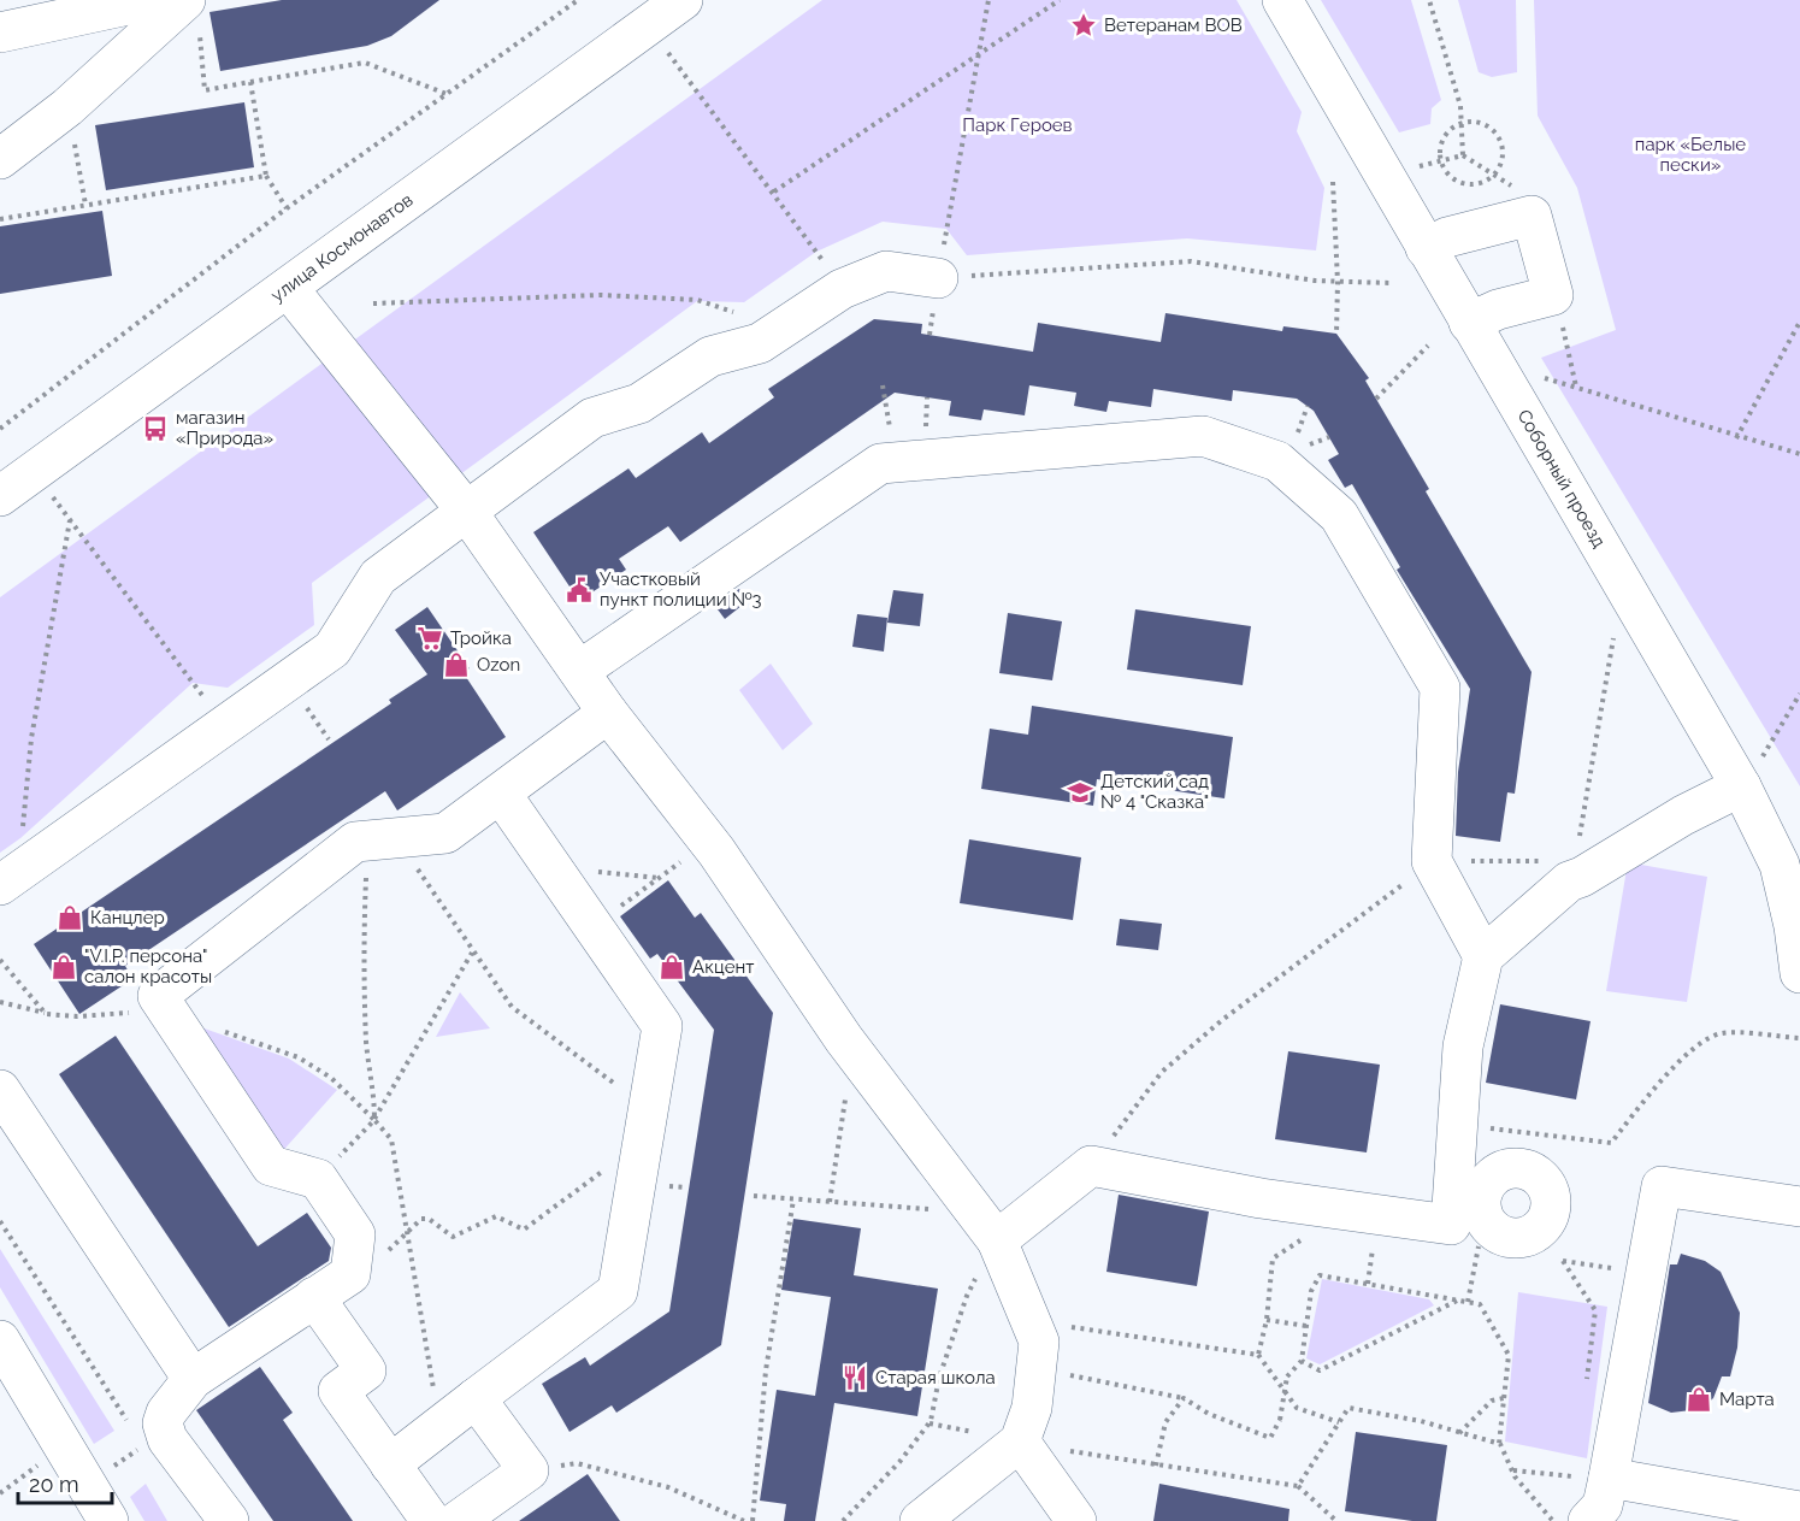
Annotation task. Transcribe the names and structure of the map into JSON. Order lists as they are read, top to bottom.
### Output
{
  "streets": {
    "street": ["улица Космонавтов", "Соборный проезд"]
  },
  "parks": ["Парк Героев", "парк «Белые пески»"],
  "places": {
    "place": ["Ветеранам ВОВ"],
    "bus stop": ["магазин «Природа»"],
    "public building": ["Участковый пункт полиции №3"],
    "supermarket": ["Тройка"],
    "shop": [
      "Ozon",
      "Канцлер",
      "\"V.I.P. персона\" cалон красоты",
      "Акцент",
      "Марта"
    ],
    "school or university": ["Детский сад № 4 \"Сказка\""],
    "restaurant": ["Старая школа"]
  },
  "scale_bar": "20 m"
}
